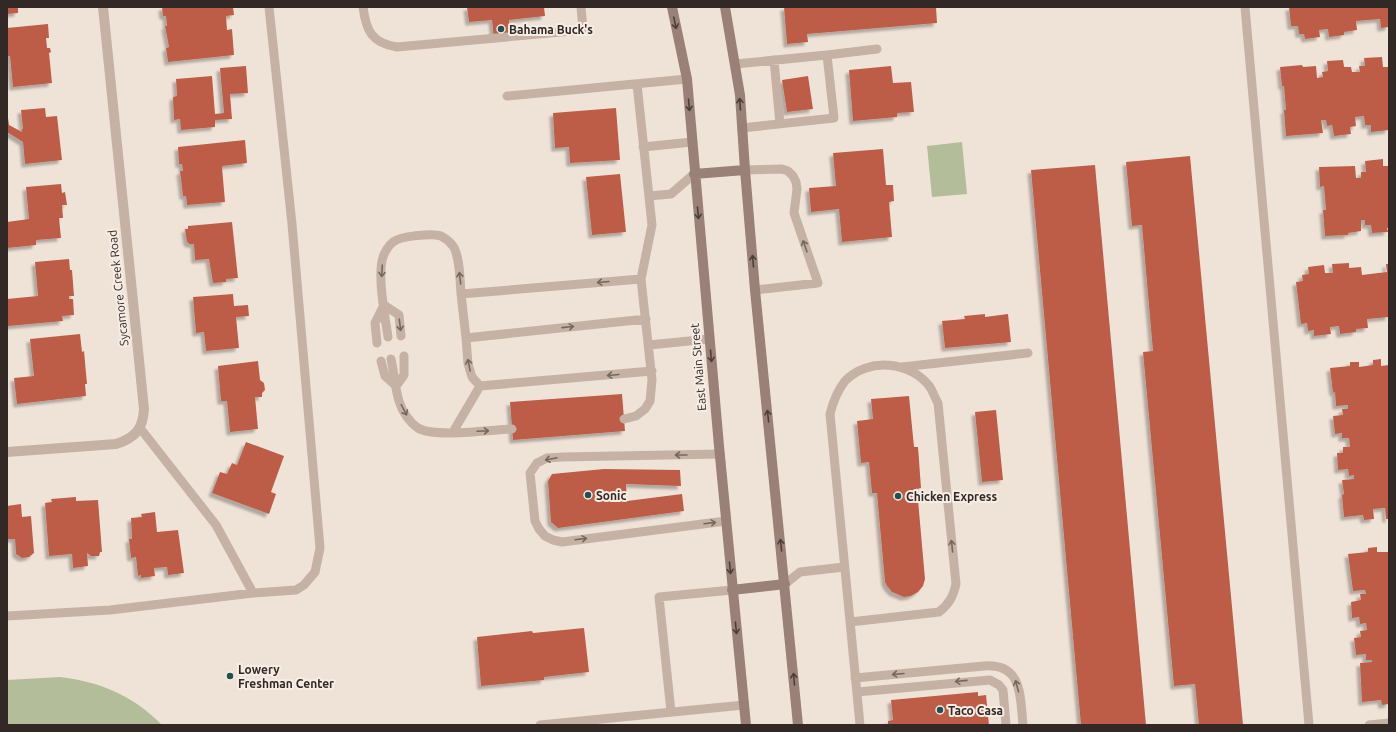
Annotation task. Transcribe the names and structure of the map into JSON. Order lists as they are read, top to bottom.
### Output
{
  "streets": {
    "main road": ["East Main Street"],
    "street": ["Sycamore Creek Road"]
  },
  "places": [
    "Bahama Buck's",
    "Sonic",
    "Chicken Express",
    "Lowery Freshman Center",
    "Taco Casa"
  ]
}
